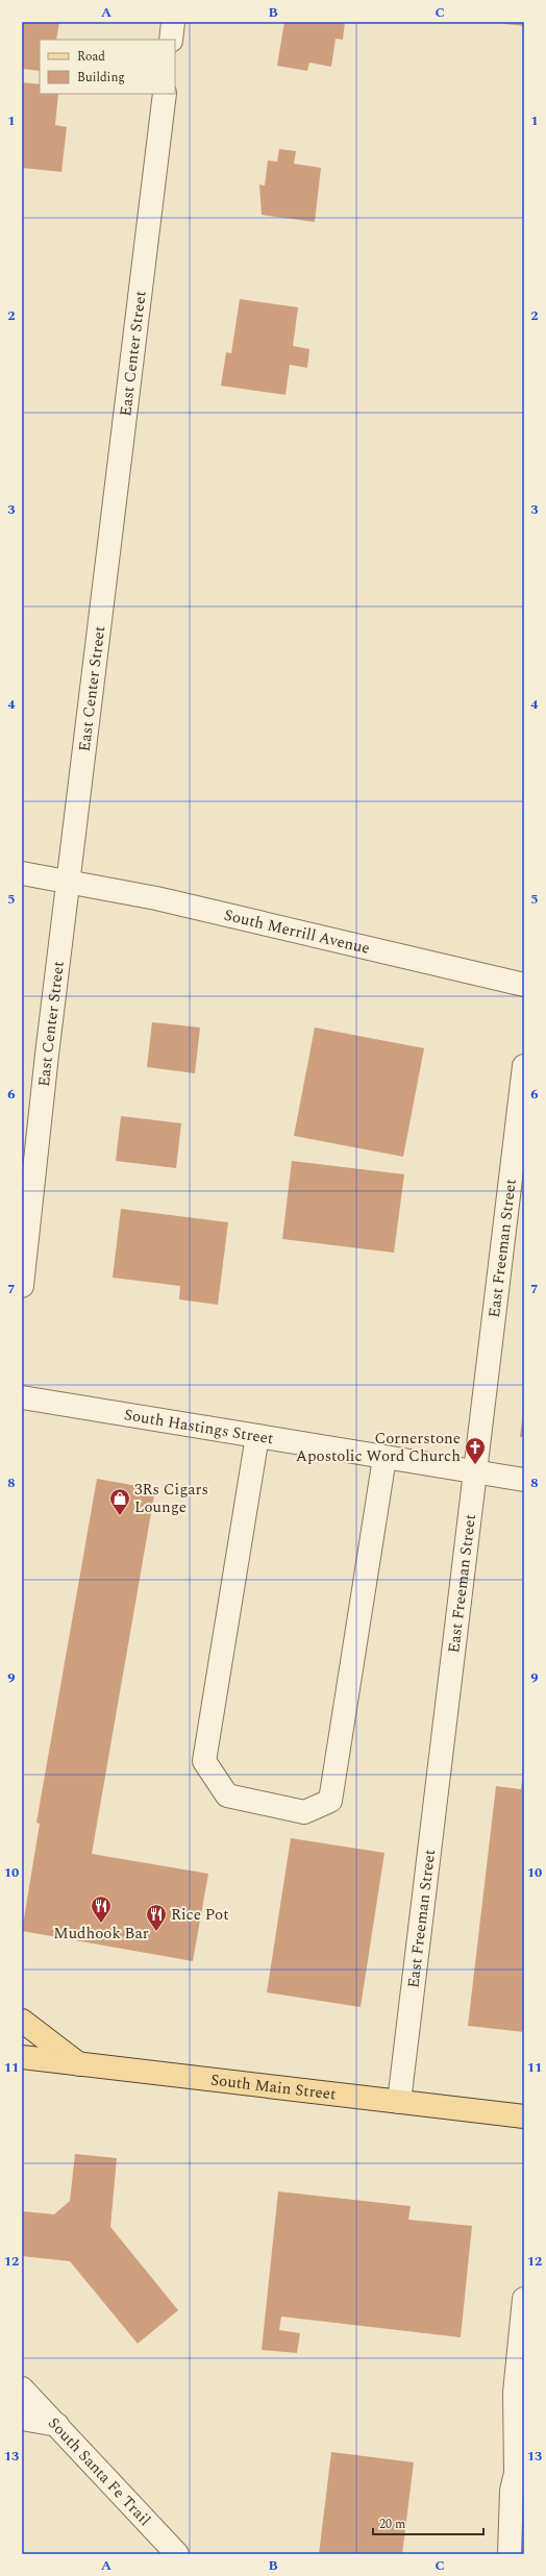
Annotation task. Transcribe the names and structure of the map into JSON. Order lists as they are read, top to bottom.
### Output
{
  "streets": {
    "main road": ["South Main Street"],
    "street": [
      "East Center Street",
      "South Merrill Avenue",
      "East Freeman Street",
      "South Hastings Street",
      "South Santa Fe Trail"
    ]
  },
  "crossings": [
    ["East Center Street", "South Merrill Avenue"],
    ["East Freeman Street", "South Hastings Street"],
    ["East Freeman Street", "South Main Street"]
  ],
  "places": {
    "church": ["Cornerstone Apostolic Word Church"],
    "shop": ["3Rs Cigars Lounge"],
    "restaurant": ["Mudhook Bar", "Rice Pot"]
  },
  "legend": ["Road", "Building"],
  "scale_bar": "20 m",
  "grid": {
    "columns": ["A", "B", "C"],
    "rows": [
      "1",
      "2",
      "3",
      "4",
      "5",
      "6",
      "7",
      "8",
      "9",
      "10",
      "11",
      "12",
      "13"
    ]
  }
}
